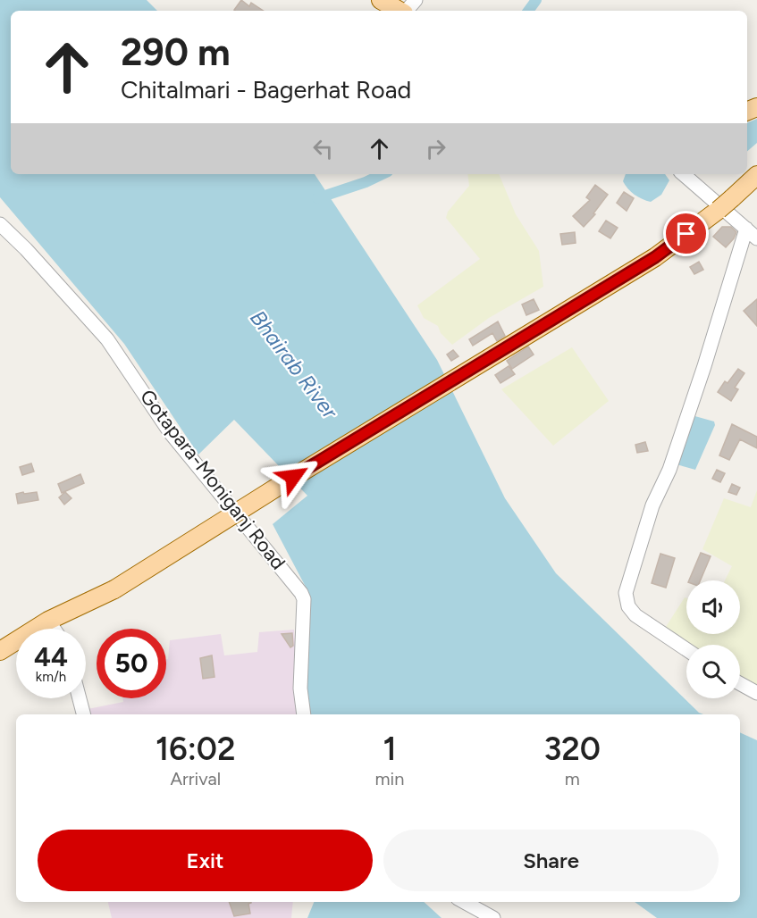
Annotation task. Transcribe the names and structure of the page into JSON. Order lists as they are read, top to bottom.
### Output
{
  "streets": {
    "street": ["Gotapara-Moniganj Road"]
  },
  "water": ["Bhairab River"],
  "page": {
    "turn": ["290 m", "Chitalmari - Bagerhat Road"],
    "speed": "44 km/h",
    "limit": "50",
    "eta": [
      "16:02",
      "Arrival",
      "1",
      "min",
      "320",
      "m"
    ],
    "buttons": ["Exit", "Share"]
  }
}
